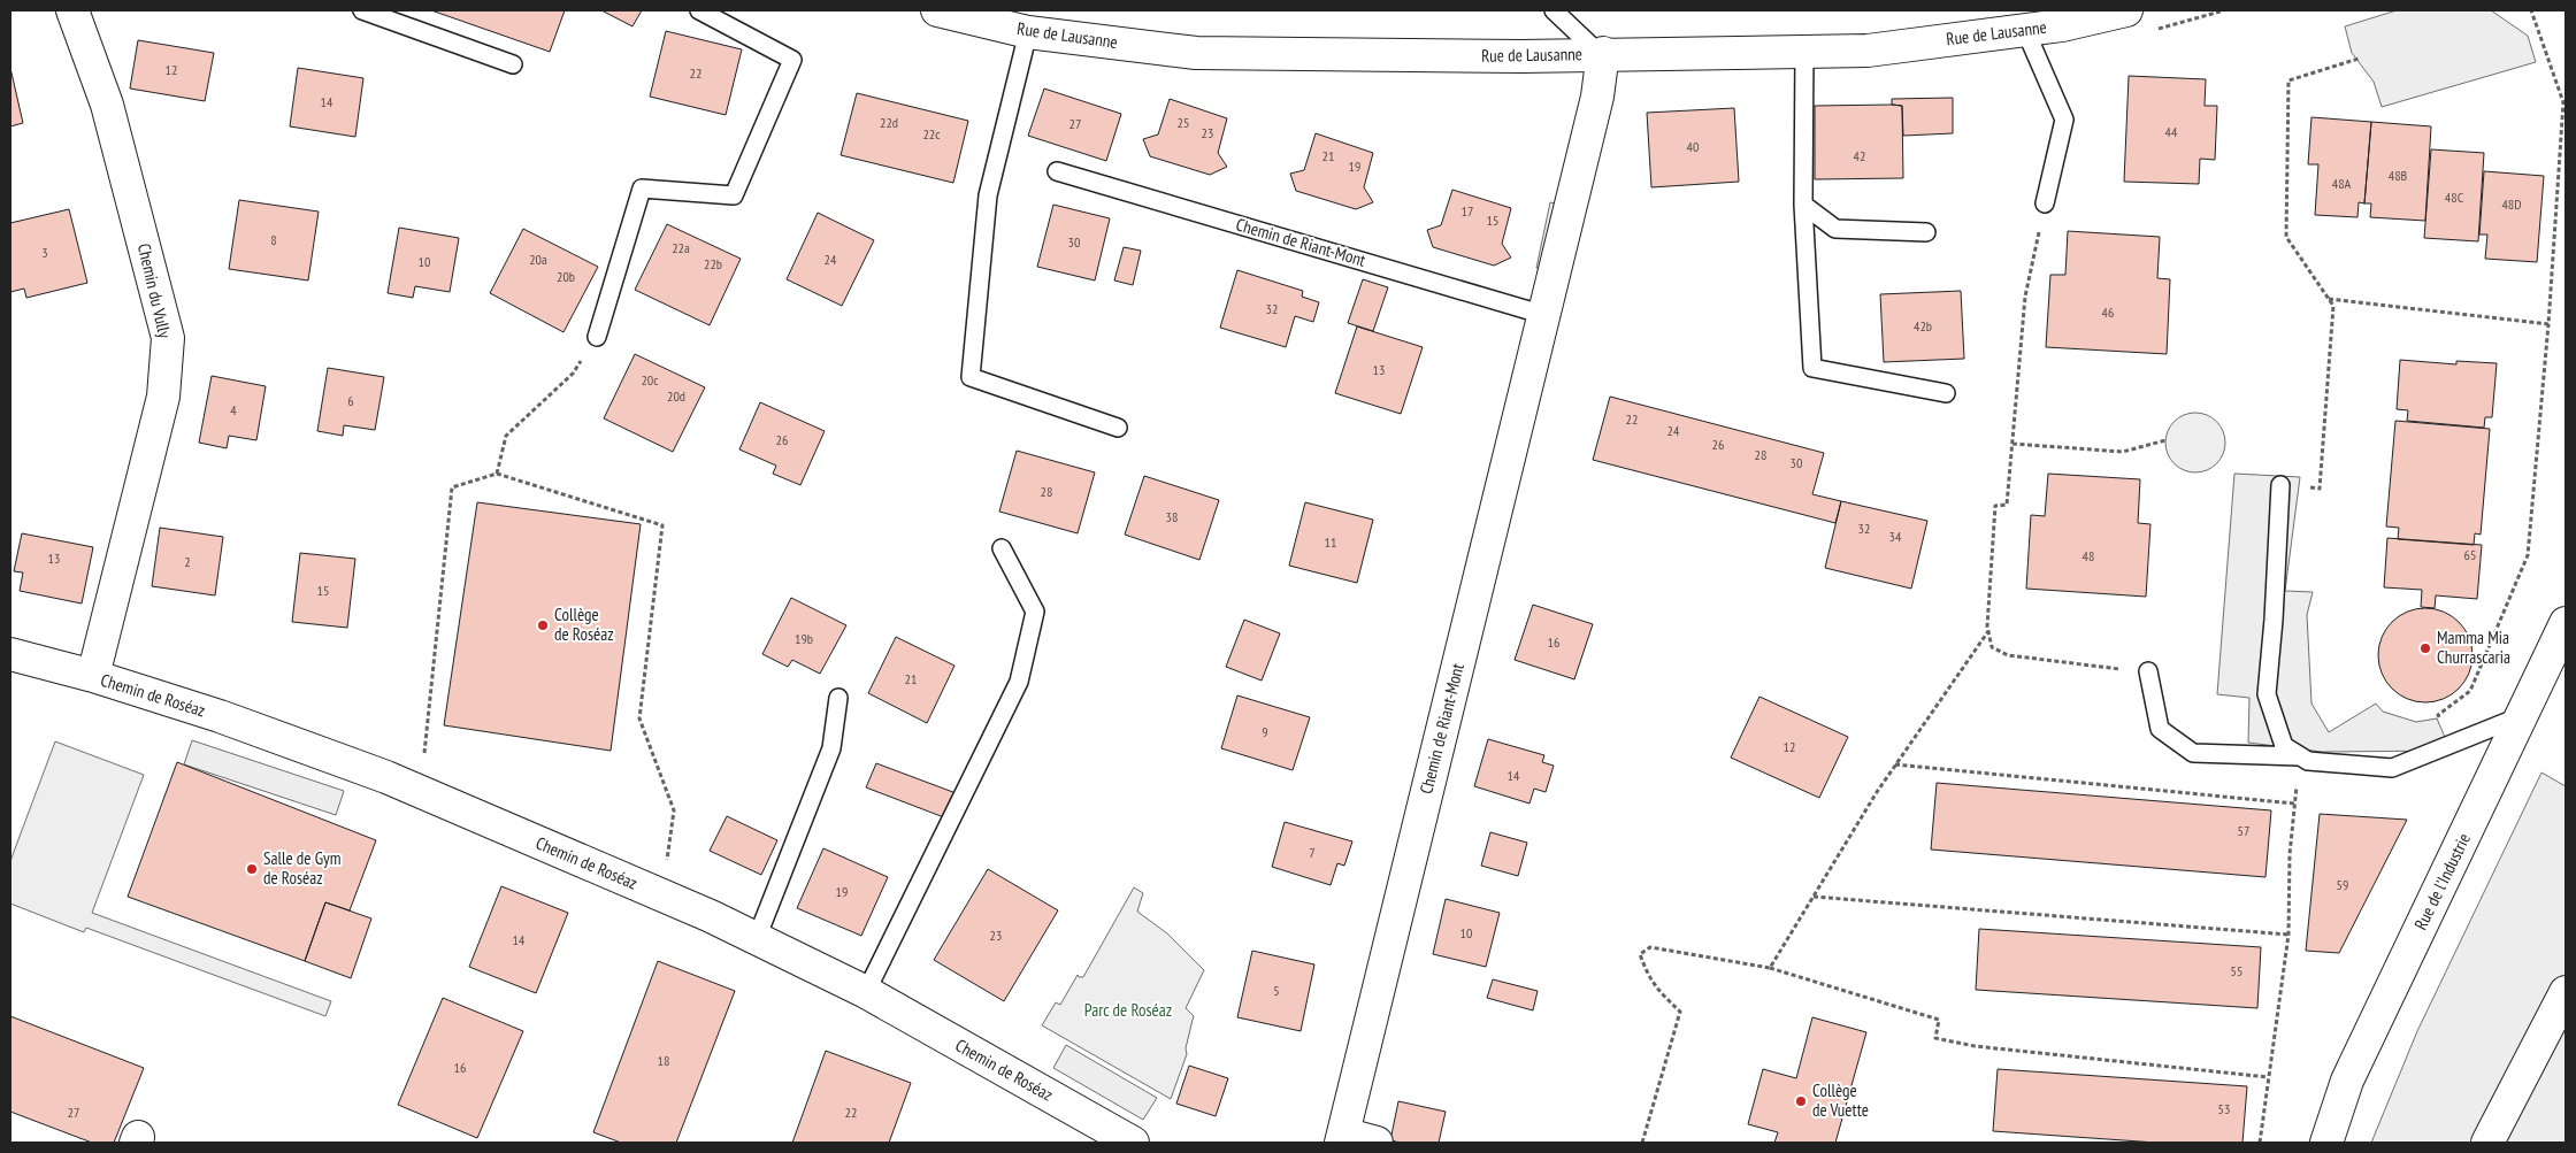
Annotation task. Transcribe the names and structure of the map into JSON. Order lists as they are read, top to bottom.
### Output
{
  "streets": {
    "street": [
      "Rue de Lausanne",
      "Chemin de Riant-Mont",
      "Chemin du Vully",
      "Chemin de Roséaz",
      "Rue de l'Industrie"
    ]
  },
  "crossings": [
    ["Rue de Lausanne", "Chemin de Riant-Mont"],
    ["Chemin du Vully", "Chemin de Roséaz"]
  ],
  "parks": ["Parc de Roséaz"],
  "places": [
    "Collège de Roséaz",
    "Mamma Mia Churrascaria",
    "Salle de Gym de Roséaz",
    "Collège de Vuette"
  ],
  "house_numbers": [
    "12",
    "22",
    "14",
    "22d",
    "25",
    "27",
    "44",
    "23",
    "22c",
    "40",
    "21",
    "42",
    "19",
    "48B",
    "48A",
    "48C",
    "48D",
    "17",
    "15",
    "8",
    "30",
    "22a",
    "3",
    "20a",
    "24",
    "10",
    "22b",
    "20b",
    "32",
    "46",
    "42b",
    "13",
    "20c",
    "20d",
    "6",
    "4",
    "22",
    "24",
    "26",
    "26",
    "28",
    "30",
    "28",
    "38",
    "32",
    "34",
    "11",
    "65",
    "48",
    "13",
    "2",
    "15",
    "19b",
    "16",
    "21",
    "9",
    "12",
    "14",
    "57",
    "7",
    "59",
    "19",
    "10",
    "23",
    "14",
    "55",
    "5",
    "18",
    "16",
    "53",
    "27",
    "22"
  ]
}
